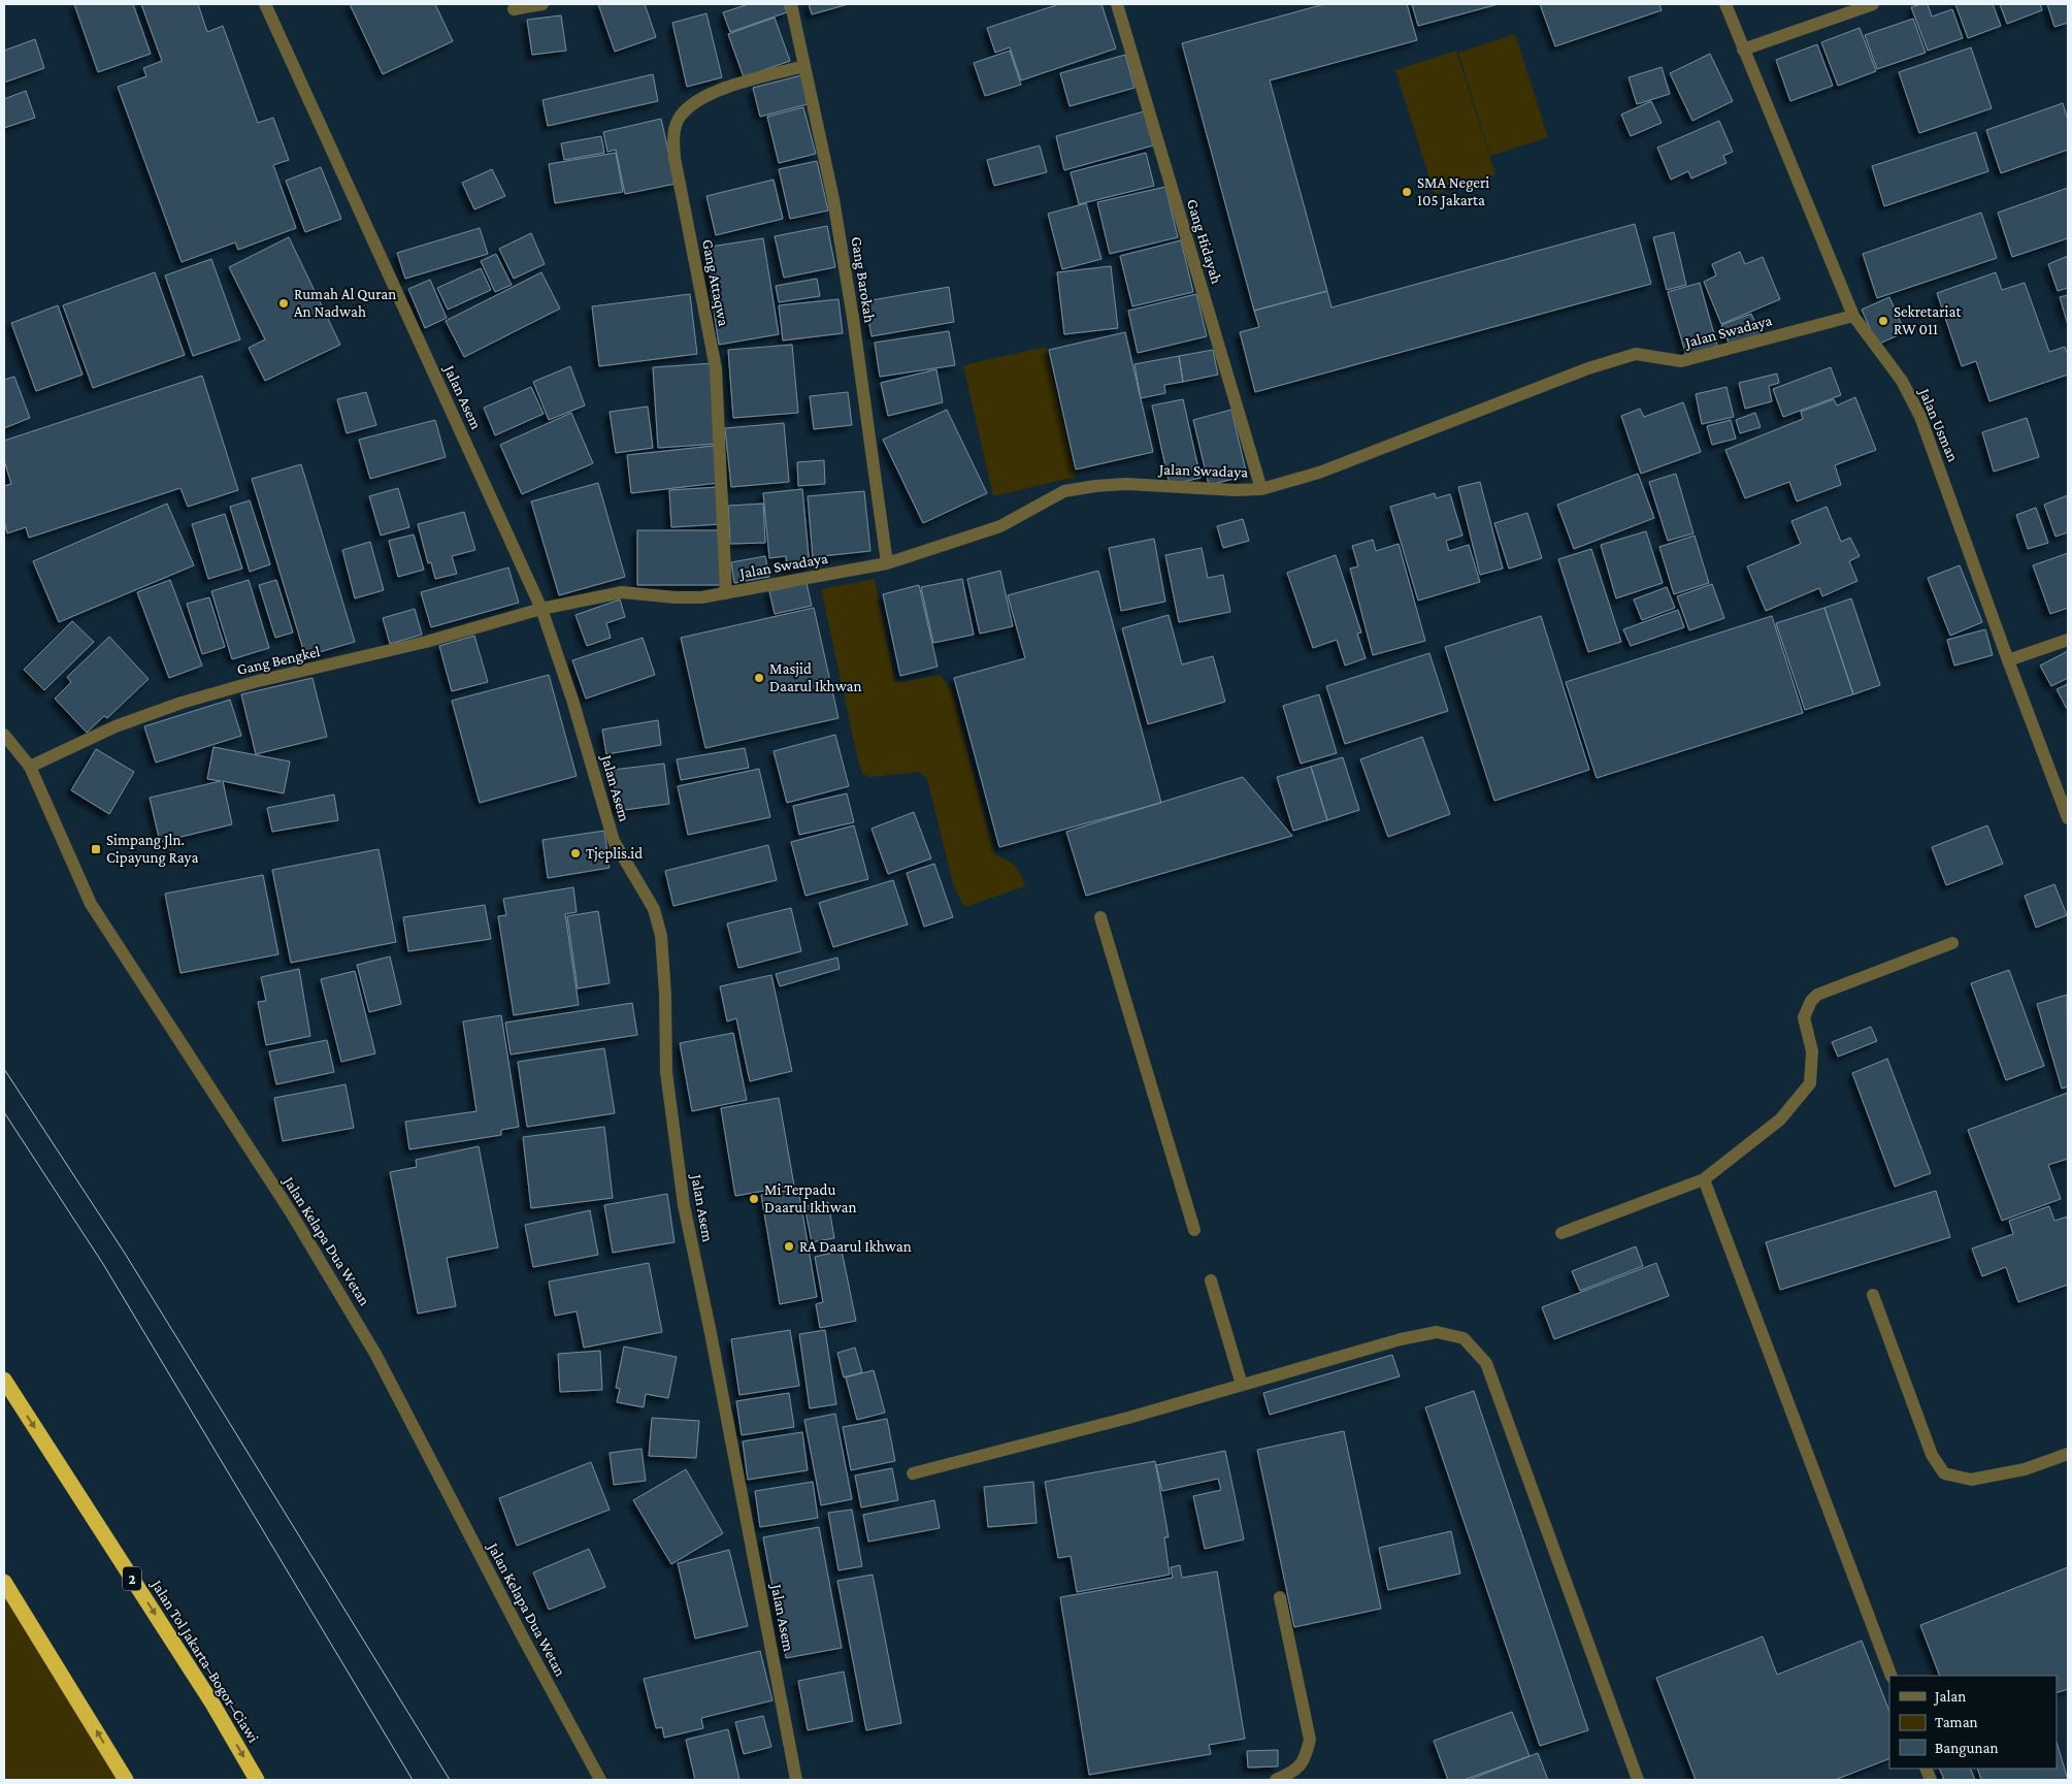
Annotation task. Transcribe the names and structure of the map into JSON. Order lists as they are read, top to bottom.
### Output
{
  "streets": {
    "highway": ["2", "Jalan Tol Jakarta–Bogor–Ciawi"],
    "street": [
      "Gang Hidayah",
      "Gang Barokah",
      "Gang Attaqwa",
      "Jalan Swadaya",
      "Jalan Asem",
      "Jalan Usman",
      "Gang Bengkel",
      "Jalan Kelapa Dua Wetan"
    ]
  },
  "crossings": [
    ["Gang Hidayah", "Jalan Swadaya"],
    ["Gang Barokah", "Gang Attaqwa"],
    ["Gang Barokah", "Jalan Swadaya"],
    ["Gang Attaqwa", "Jalan Swadaya"],
    ["Jalan Swadaya", "Jalan Asem"],
    ["Jalan Swadaya", "Jalan Usman"],
    ["Jalan Swadaya", "Gang Bengkel"],
    ["Jalan Asem", "Gang Bengkel"],
    ["Gang Bengkel", "Jalan Kelapa Dua Wetan"]
  ],
  "places": {
    "other": [
      "SMA Negeri 105 Jakarta",
      "Rumah Al Quran An Nadwah",
      "Sekretariat RW 011",
      "Masjid Daarul Ikhwan",
      "Tjeplis.id",
      "Mi Terpadu Daarul Ikhwan",
      "RA Daarul Ikhwan"
    ],
    "transit": ["Simpang Jln. Cipayung Raya"]
  },
  "legend": ["Jalan", "Taman", "Bangunan"]
}
